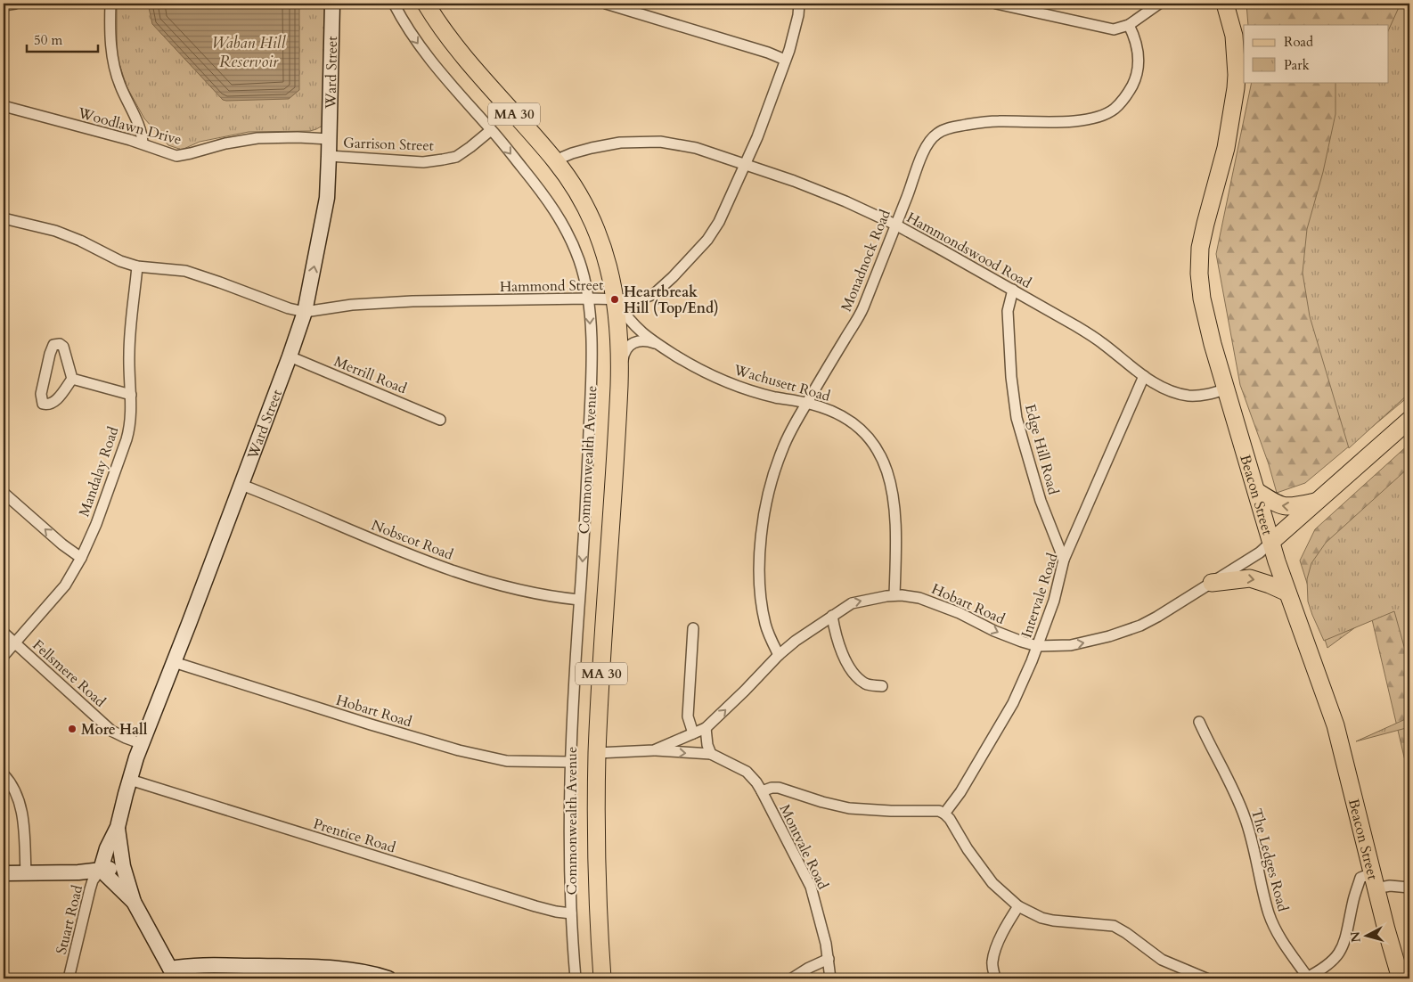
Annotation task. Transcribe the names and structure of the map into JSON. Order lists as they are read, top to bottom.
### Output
{
  "streets": {
    "main road": ["MA 30", "Commonwealth Avenue", "Beacon Street"],
    "street": [
      "Ward Street",
      "Woodlawn Drive",
      "Garrison Street",
      "Hammondswood Road",
      "Monadnock Road",
      "Hammond Street",
      "Merrill Road",
      "Wachusett Road",
      "Edge Hill Road",
      "Mandalay Road",
      "Nobscot Road",
      "Intervale Road",
      "Hobart Road",
      "Fellsmere Road",
      "Prentice Road",
      "Montvale Road",
      "The Ledges Road",
      "Stuart Road"
    ]
  },
  "crossings": [
    ["Ward Street", "Woodlawn Drive"],
    ["Ward Street", "Garrison Street"],
    ["Ward Street", "Hammond Street"],
    ["Ward Street", "Merrill Road"],
    ["Ward Street", "Nobscot Road"],
    ["Ward Street", "Hobart Road"],
    ["Ward Street", "Fellsmere Road"],
    ["Ward Street", "Prentice Road"],
    ["Ward Street", "Stuart Road"],
    ["Garrison Street", "Commonwealth Avenue"],
    ["Hammondswood Road", "Monadnock Road"],
    ["Hammondswood Road", "Hammond Street"],
    ["Hammondswood Road", "Edge Hill Road"],
    ["Hammondswood Road", "Commonwealth Avenue"],
    ["Hammondswood Road", "Beacon Street"],
    ["Hammondswood Road", "Intervale Road"],
    ["Monadnock Road", "Wachusett Road"],
    ["Monadnock Road", "Hobart Road"],
    ["Hammond Street", "Wachusett Road"],
    ["Hammond Street", "Commonwealth Avenue"],
    ["Wachusett Road", "Commonwealth Avenue"],
    ["Wachusett Road", "Hobart Road"],
    ["Edge Hill Road", "Intervale Road"],
    ["Commonwealth Avenue", "Nobscot Road"],
    ["Commonwealth Avenue", "Hobart Road"],
    ["Commonwealth Avenue", "Prentice Road"],
    ["Mandalay Road", "Fellsmere Road"],
    ["Beacon Street", "Hobart Road"],
    ["Intervale Road", "Hobart Road"],
    ["Hobart Road", "Montvale Road"]
  ],
  "one_way": ["Hobart Road"],
  "water": ["Waban Hill Reservoir"],
  "places": ["Heartbreak Hill (Top/End)", "More Hall"],
  "legend": ["Road", "Park"],
  "scale_bar": "50 m",
  "north": "left"
}
